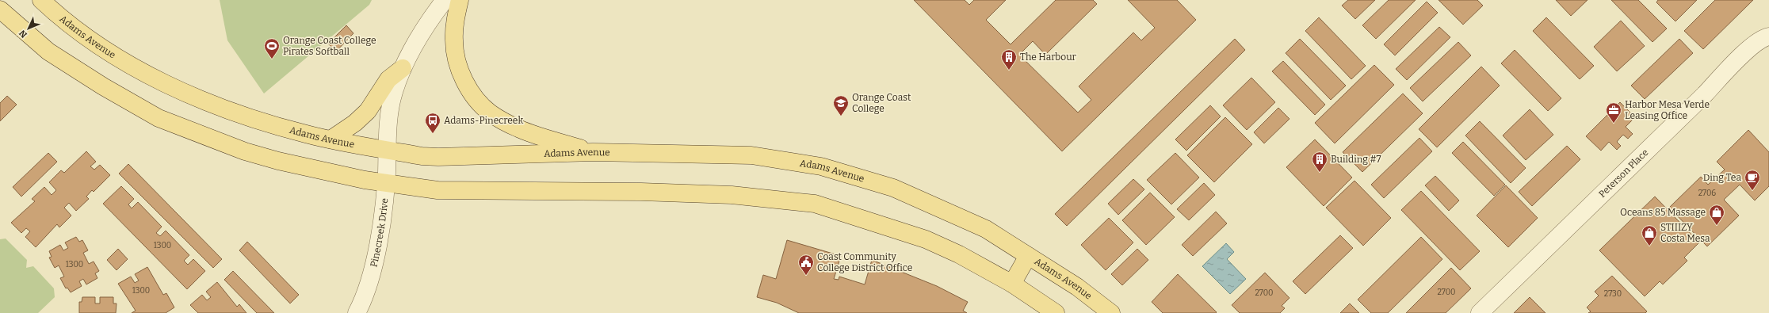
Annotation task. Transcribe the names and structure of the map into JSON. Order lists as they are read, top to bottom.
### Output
{
  "streets": {
    "main road": ["Adams Avenue"],
    "street": ["Peterson Place", "Pinecreek Drive"]
  },
  "crossings": [
    ["Adams Avenue", "Pinecreek Drive"]
  ],
  "places": {
    "sports": ["Orange Coast College Pirates Softball"],
    "building": ["The Harbour", "Building #7"],
    "school or university": ["Orange Coast College"],
    "office": ["Harbor Mesa Verde Leasing Office"],
    "bus stop": ["Adams-Pinecreek"],
    "cafe": ["Ding Tea"],
    "shop": ["Oceans 85 Massage", "STIIIZY Costa Mesa"],
    "public building": ["Coast Community College District Office"]
  },
  "house_numbers": [
    "2706",
    "1300",
    "1300",
    "1300",
    "2700",
    "2700",
    "2730"
  ],
  "north": "bottom left"
}
